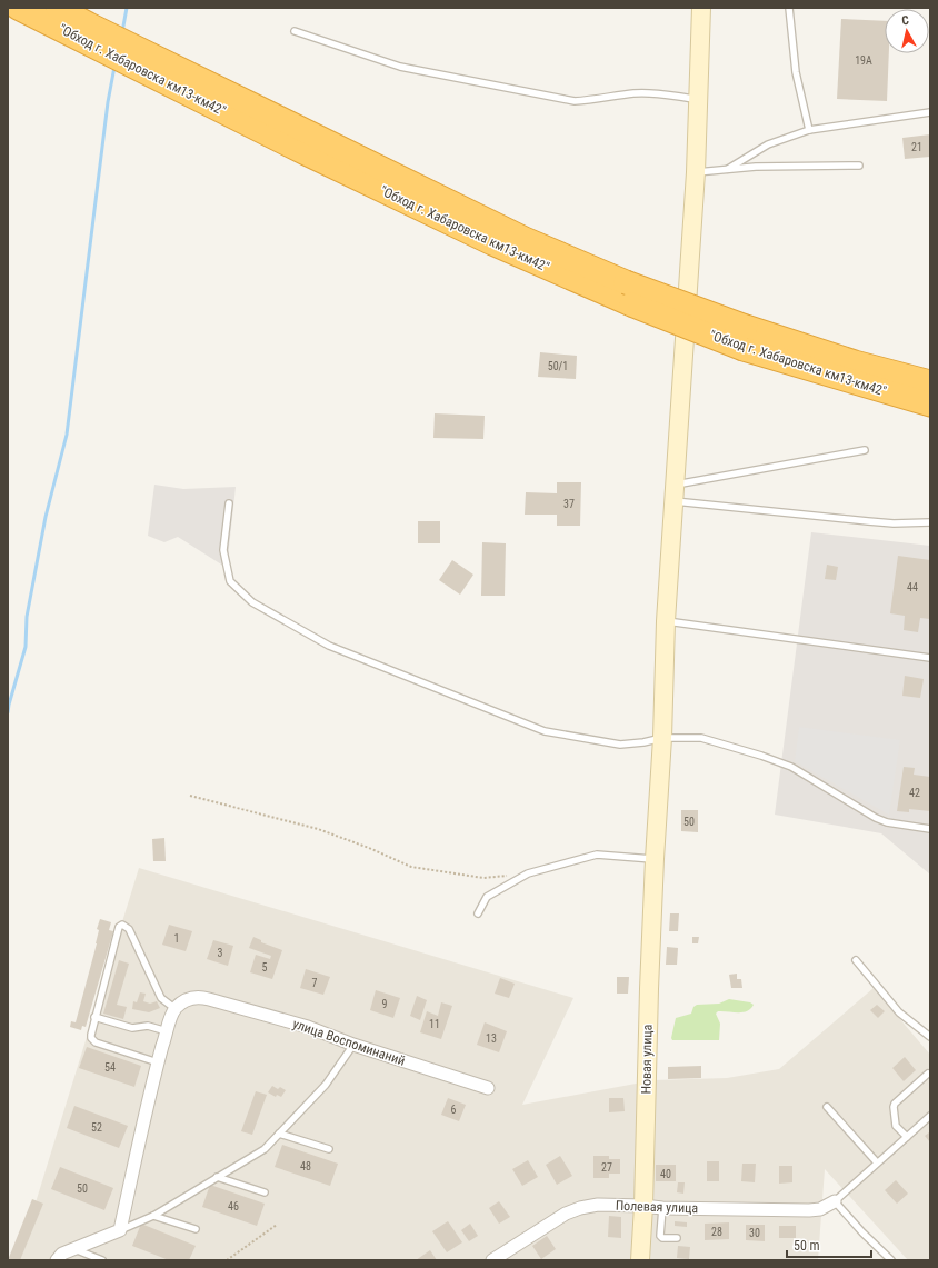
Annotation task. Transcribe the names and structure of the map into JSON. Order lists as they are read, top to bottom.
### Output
{
  "streets": {
    "highway": ["\"Обход г. Хабаровска км13-км42\""],
    "main road": ["Новая улица"],
    "street": ["улица Воспоминаний", "Полевая улица"]
  },
  "crossings": [
    ["Новая улица", "Полевая улица"]
  ],
  "house_numbers": [
    "19А",
    "21",
    "50/1",
    "37",
    "44",
    "42",
    "50",
    "1",
    "3",
    "5",
    "7",
    "9",
    "11",
    "13",
    "54",
    "6",
    "52",
    "48",
    "27",
    "40",
    "50",
    "46",
    "28",
    "30"
  ],
  "scale_bar": "50 m",
  "north": "top"
}
